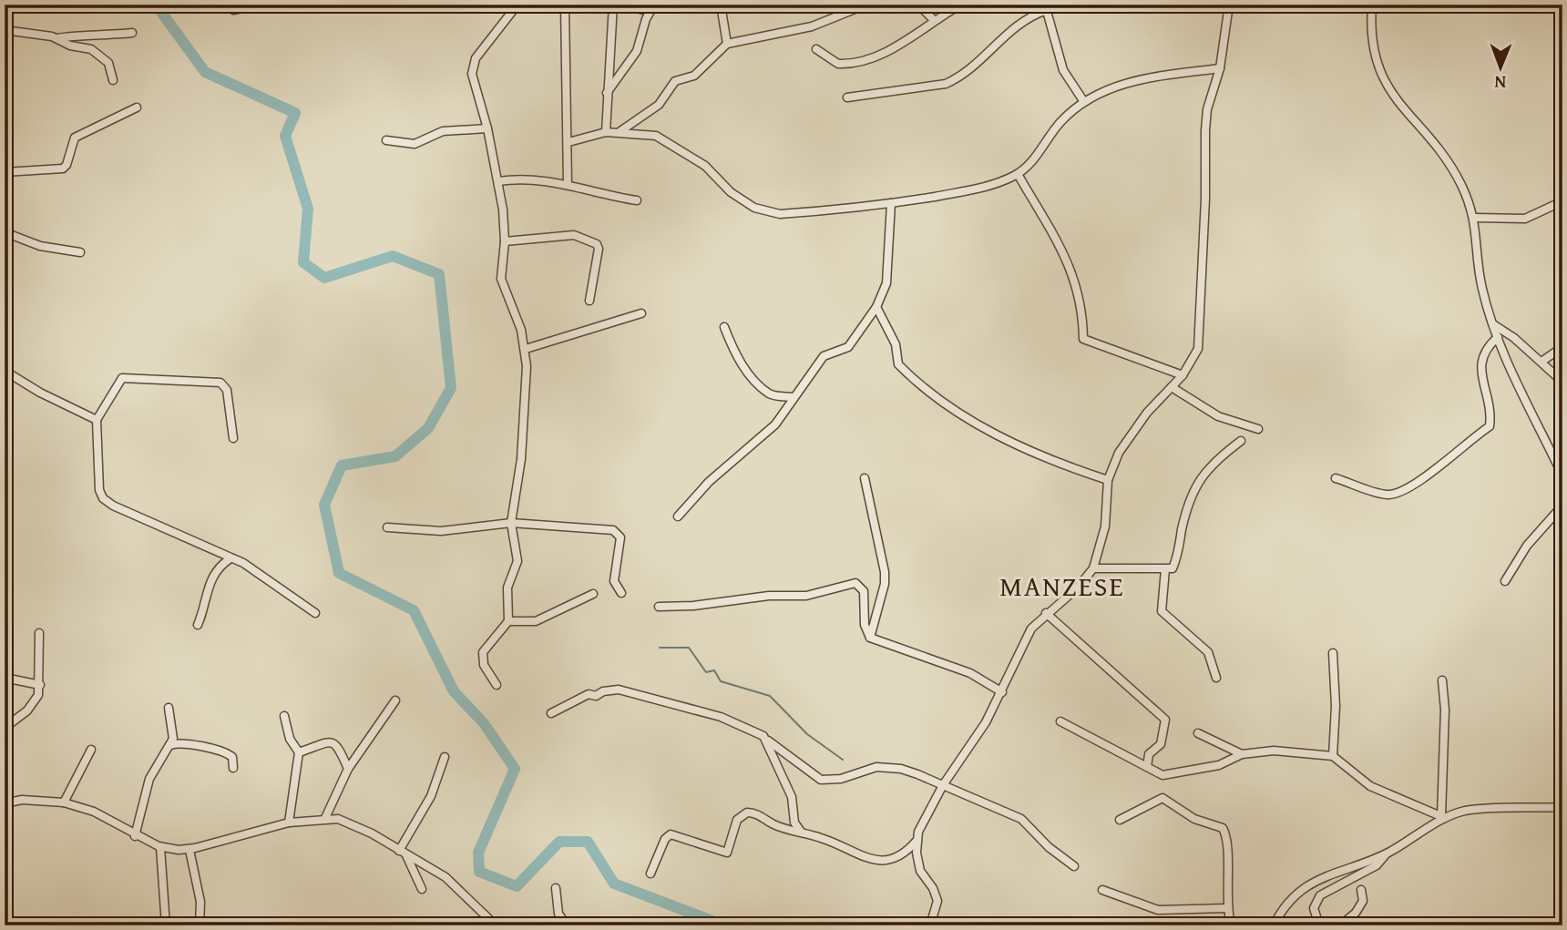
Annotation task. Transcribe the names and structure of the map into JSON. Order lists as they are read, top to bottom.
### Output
{
  "districts": ["MANZESE"],
  "north": "bottom"
}
